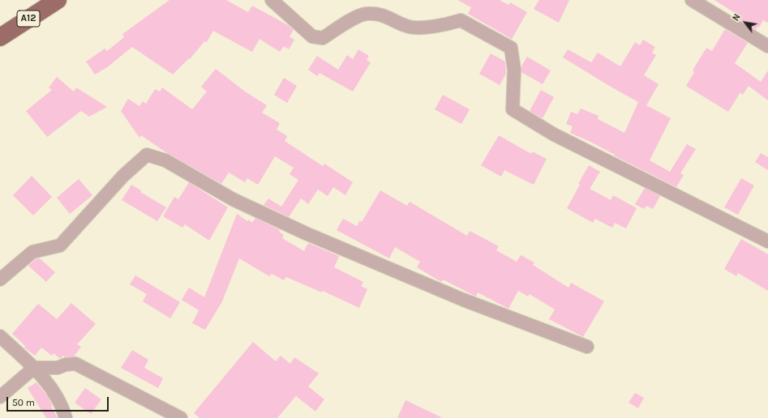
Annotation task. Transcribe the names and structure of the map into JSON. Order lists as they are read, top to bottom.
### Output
{
  "streets": {
    "highway": ["A12"]
  },
  "scale_bar": "50 m",
  "north": "top left"
}
